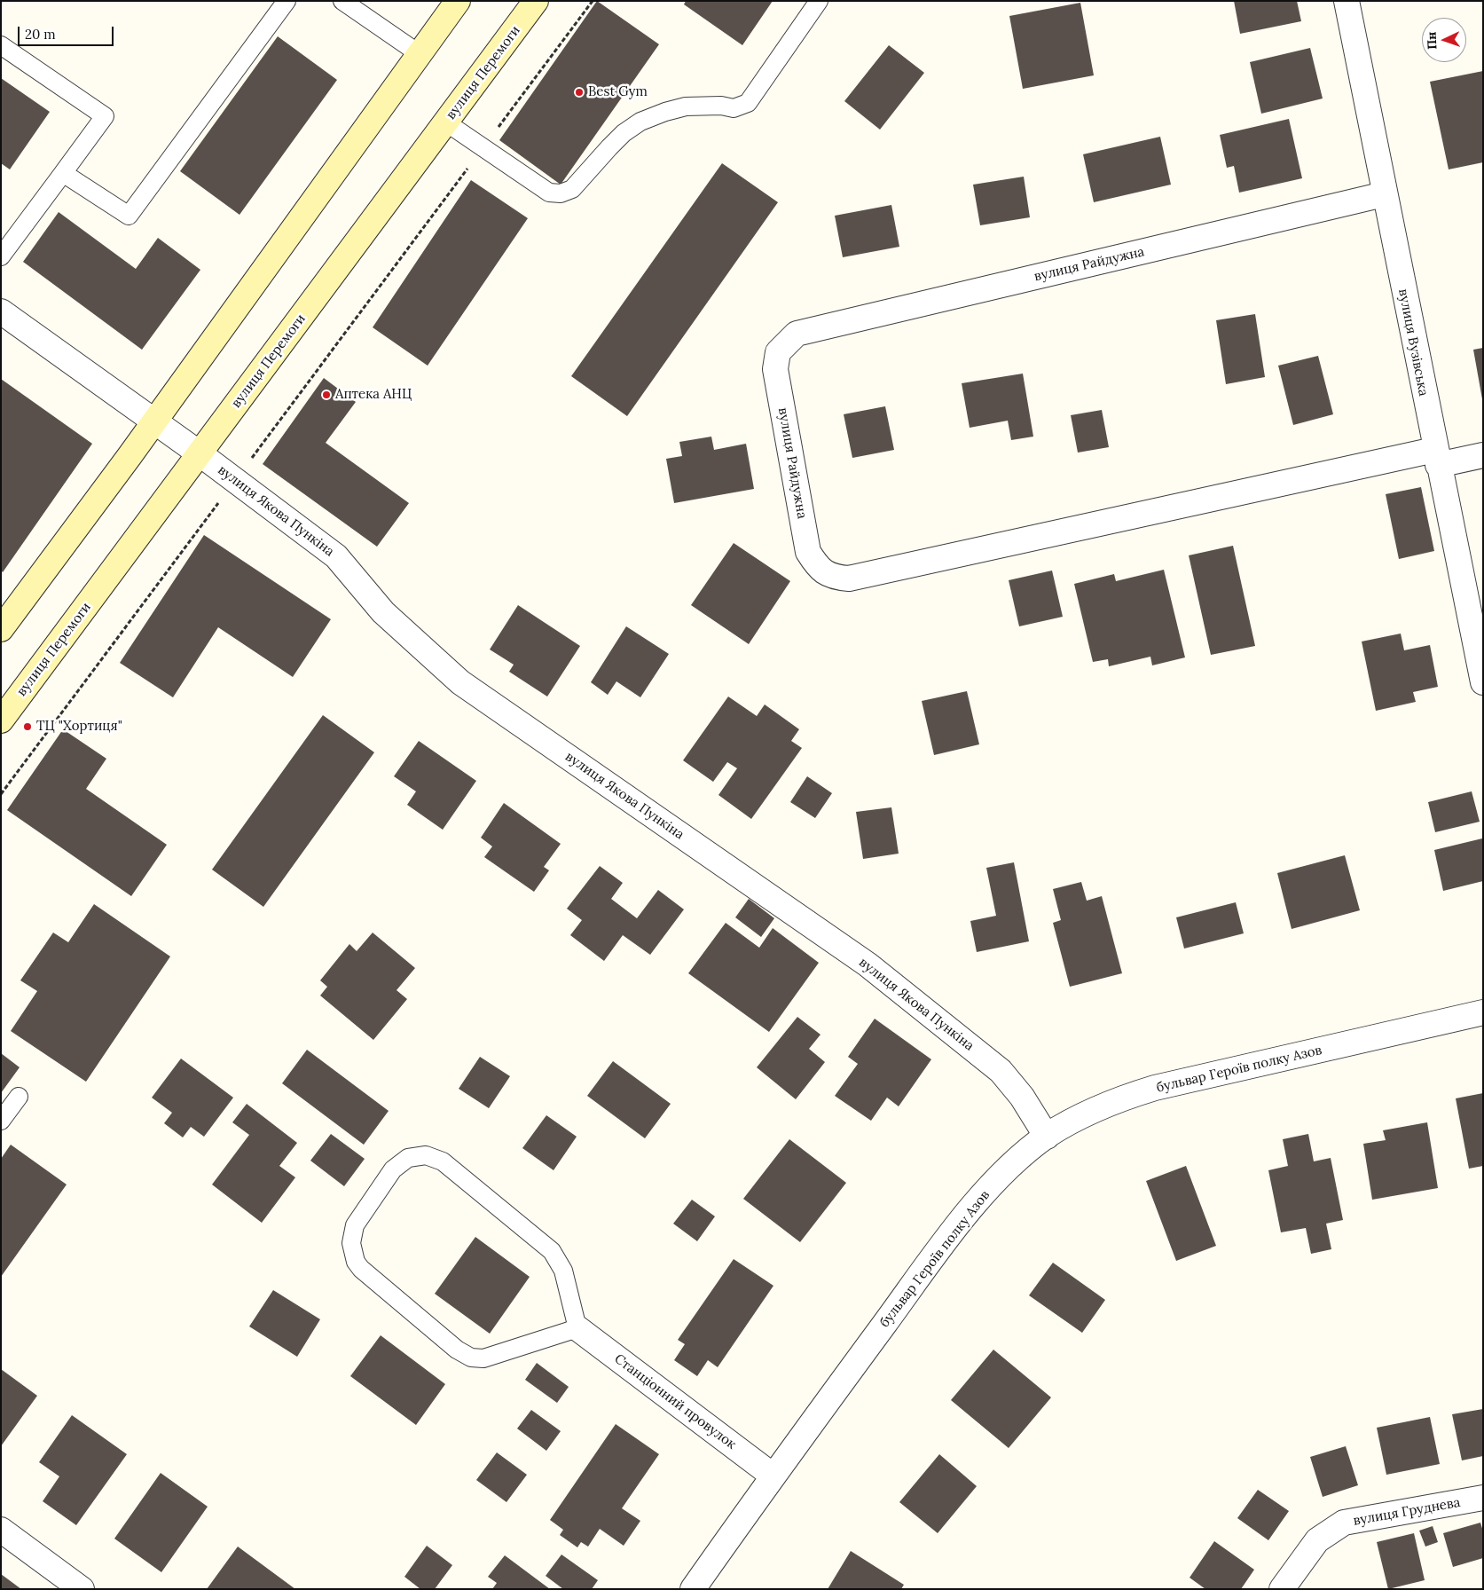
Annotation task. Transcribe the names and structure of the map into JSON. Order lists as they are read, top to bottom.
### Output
{
  "streets": {
    "main road": ["вулиця Перемоги"],
    "street": [
      "вулиця Райдужна",
      "вулиця Вузівська",
      "вулиця Якова Пункіна",
      "бульвар Героїв полку Азов",
      "Станціонний провулок",
      "вулиця Груднева"
    ]
  },
  "crossings": [
    ["вулиця Перемоги", "вулиця Якова Пункіна"],
    ["вулиця Райдужна", "вулиця Вузівська"],
    ["вулиця Якова Пункіна", "бульвар Героїв полку Азов"],
    ["бульвар Героїв полку Азов", "Станціонний провулок"]
  ],
  "places": ["Best Gym", "Аптека АНЦ", "ТЦ \"Хортиця\""],
  "scale_bar": "20 m",
  "north": "left"
}
